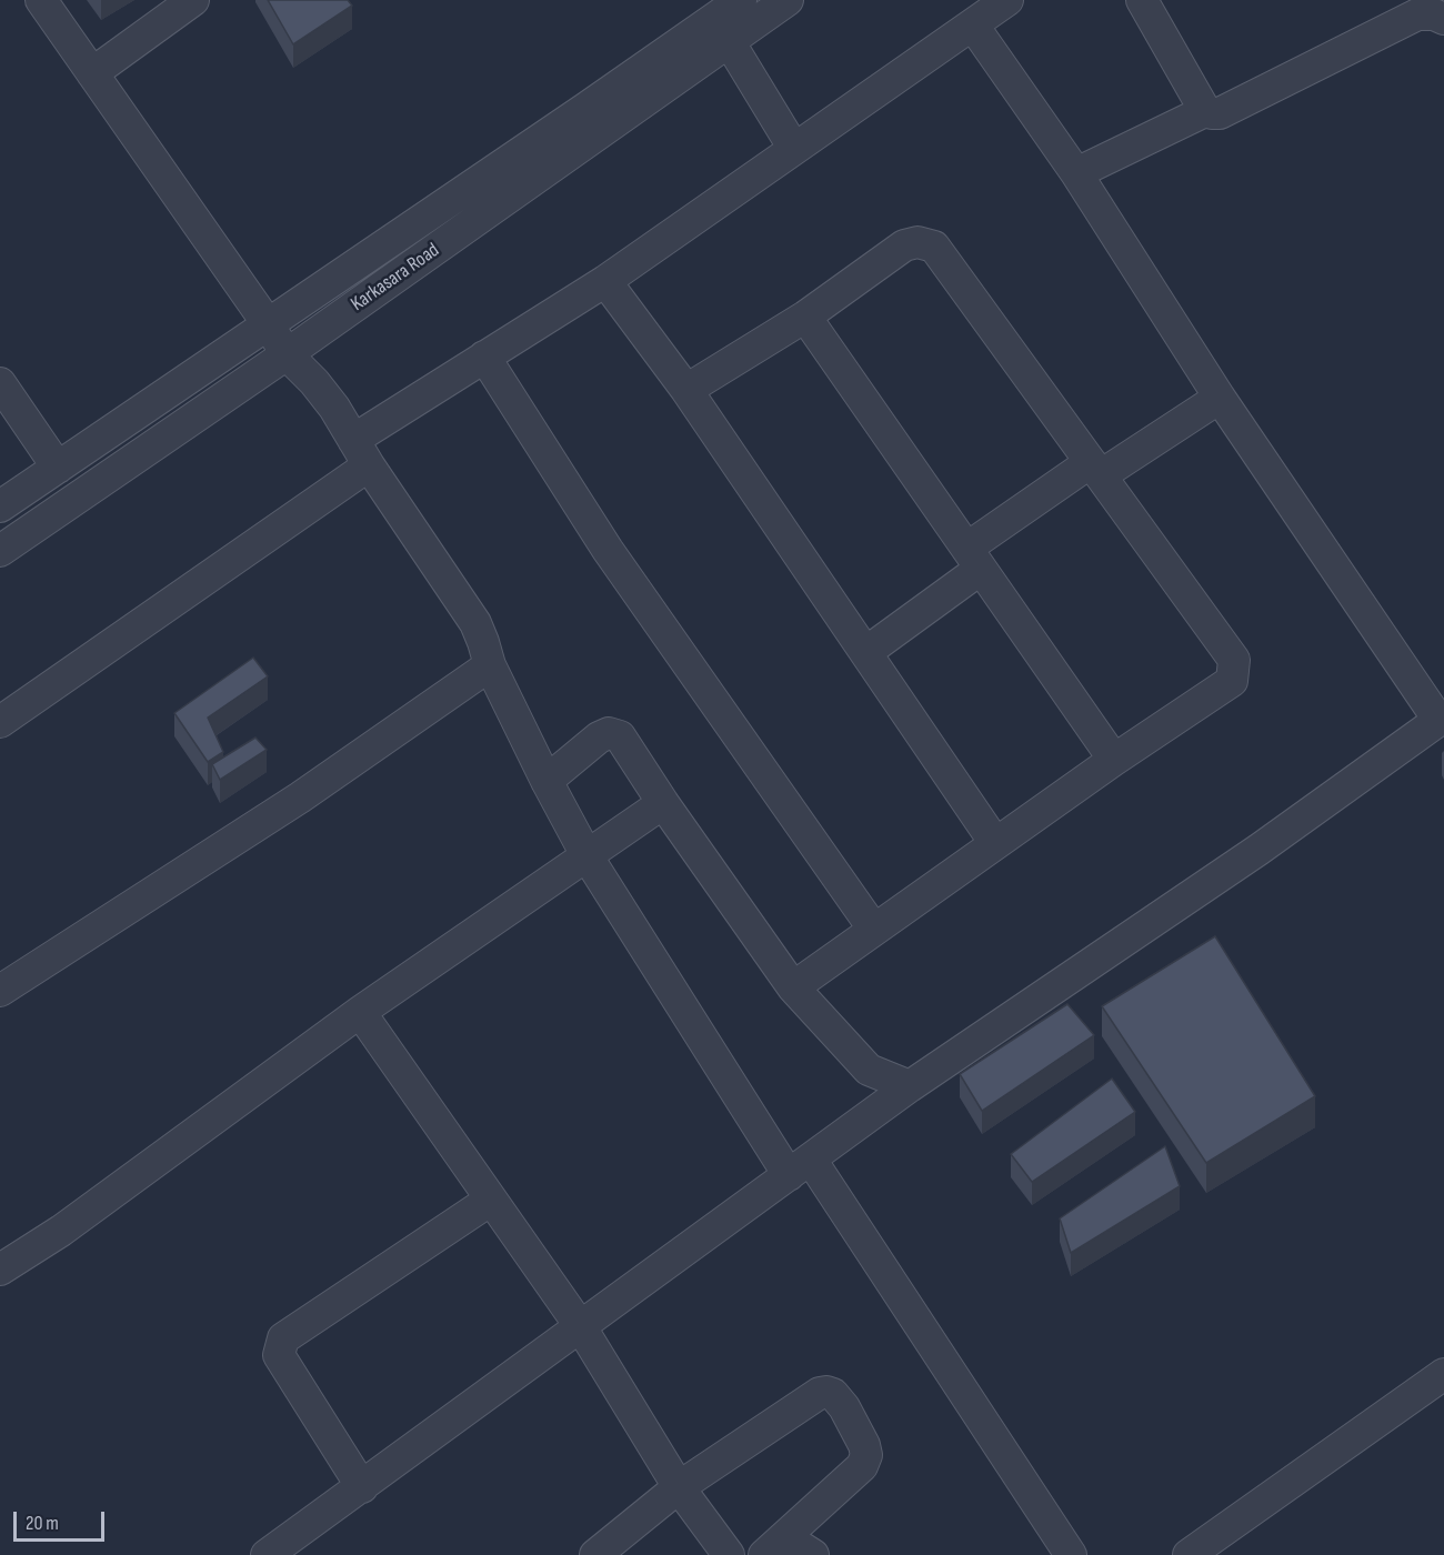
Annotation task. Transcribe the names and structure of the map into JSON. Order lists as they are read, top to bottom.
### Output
{
  "streets": {
    "street": ["Karkasara Road"]
  },
  "scale_bar": "20 m"
}
